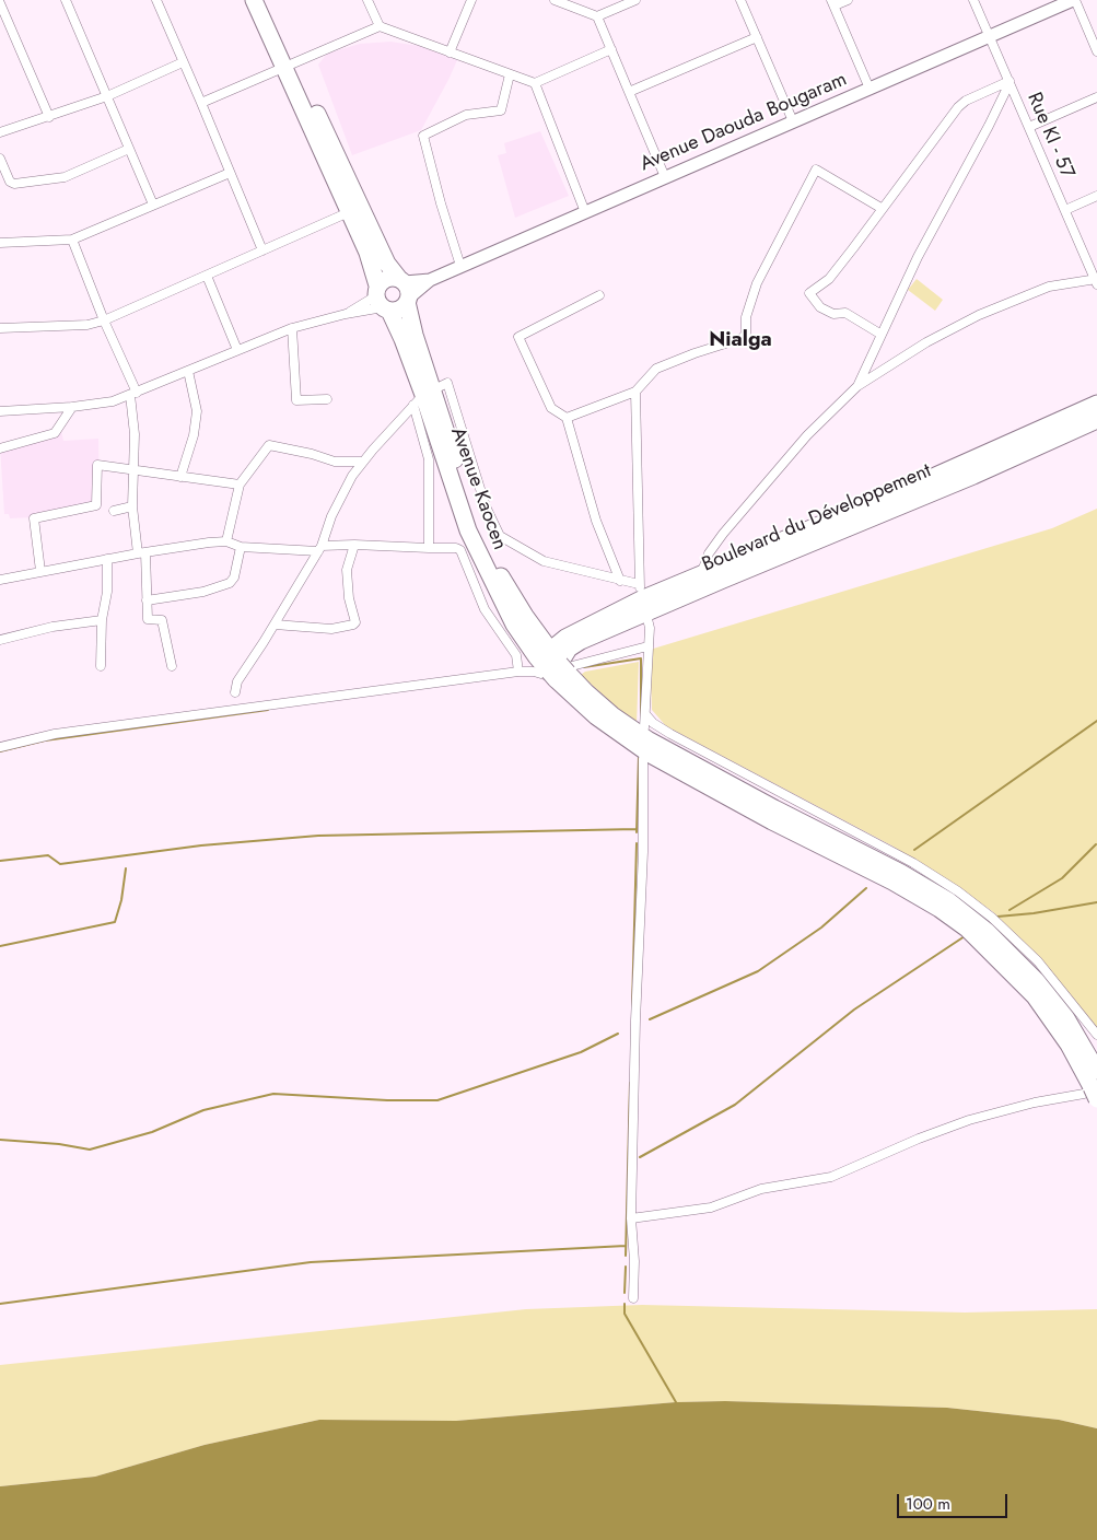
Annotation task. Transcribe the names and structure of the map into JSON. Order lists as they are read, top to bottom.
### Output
{
  "streets": {
    "highway": ["Avenue Kaocen", "Boulevard du Développement"],
    "street": ["Avenue Daouda Bougaram", "Rue KI - 57"]
  },
  "crossings": [
    ["Avenue Daouda Bougaram", "Rue KI - 57"],
    ["Avenue Daouda Bougaram", "Avenue Kaocen"],
    ["Avenue Kaocen", "Boulevard du Développement"]
  ],
  "districts": ["Nialga"],
  "scale_bar": "100 m"
}
